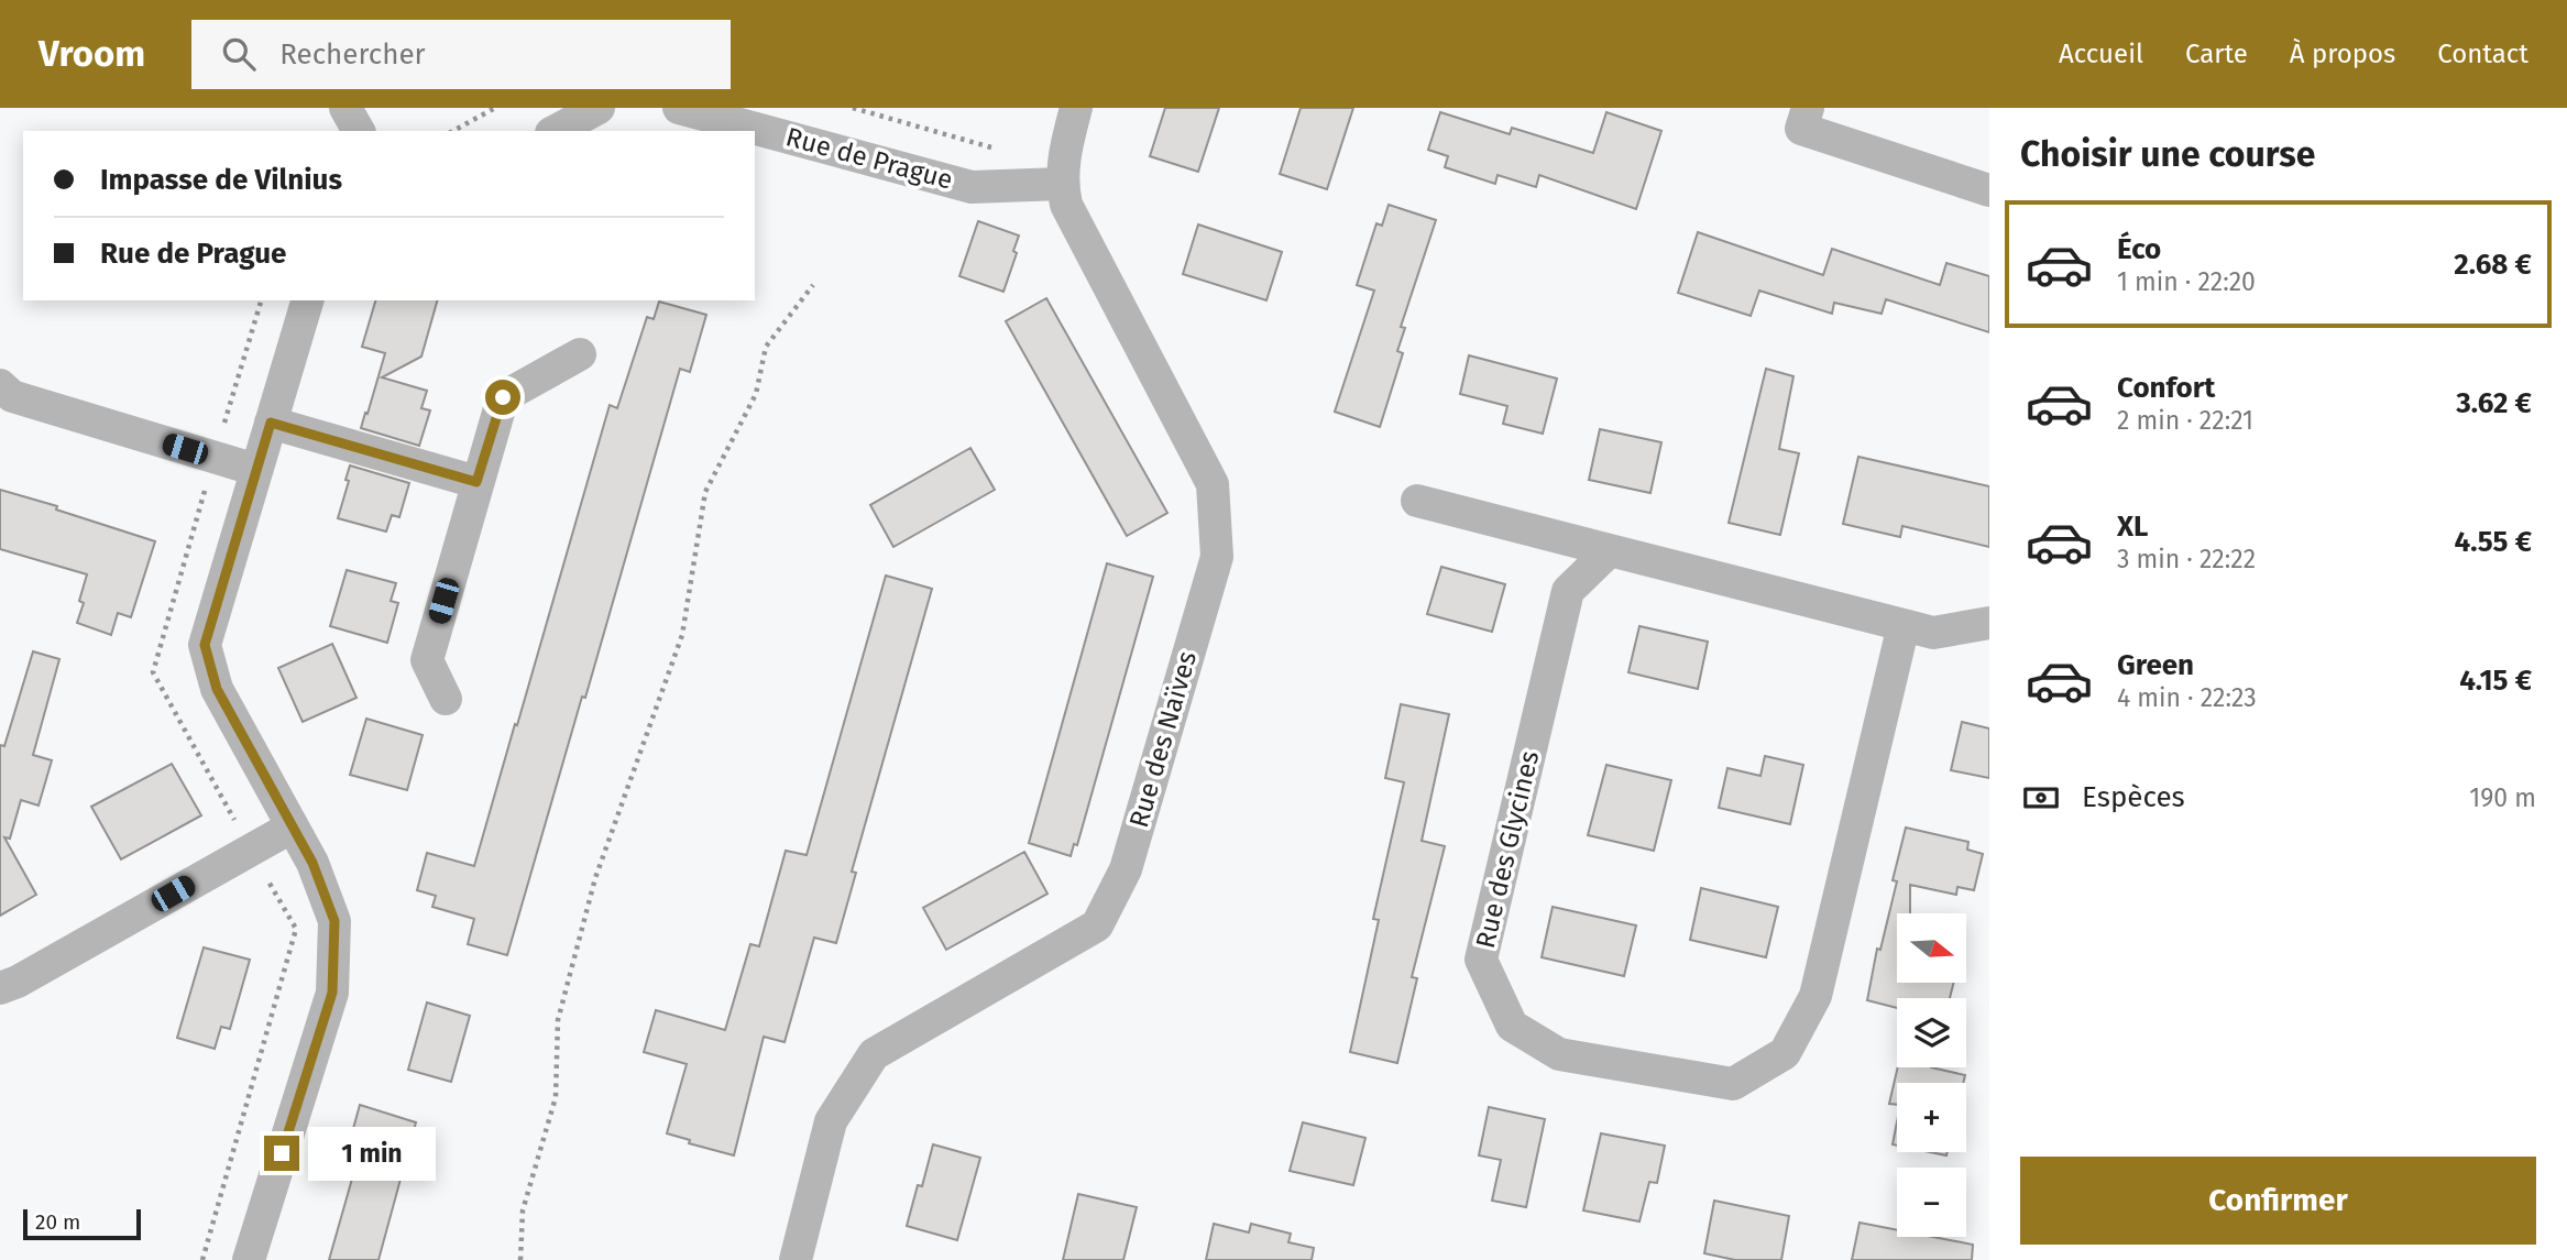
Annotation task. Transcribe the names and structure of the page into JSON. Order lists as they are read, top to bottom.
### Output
{
  "streets": {
    "street": ["Rue de Prague", "Rue des Naïves", "Rue des Glycines"]
  },
  "crossings": [
    ["Rue de Prague", "Rue des Naïves"]
  ],
  "scale_bar": "20 m",
  "north": "right",
  "page": {
    "header": "Vroom",
    "search": "Rechercher",
    "nav": [
      "Accueil",
      "Carte",
      "À propos",
      "Contact"
    ],
    "heading": "Choisir une course",
    "banner": ["Impasse de Vilnius", "Rue de Prague"],
    "list": [
      {
        "name": "Éco",
        "note": "1 min · 22:20",
        "value": "2.68 €"
      },
      {
        "name": "Confort",
        "note": "2 min · 22:21",
        "value": "3.62 €"
      },
      {
        "name": "XL",
        "note": "3 min · 22:22",
        "value": "4.55 €"
      },
      {
        "name": "Green",
        "note": "4 min · 22:23",
        "value": "4.15 €"
      }
    ],
    "pay": ["Espèces", "190 m"],
    "map_buttons": ["+", "−"],
    "bubble": "1 min",
    "buttons": "Confirmer",
    "scale": "20 m"
  }
}
